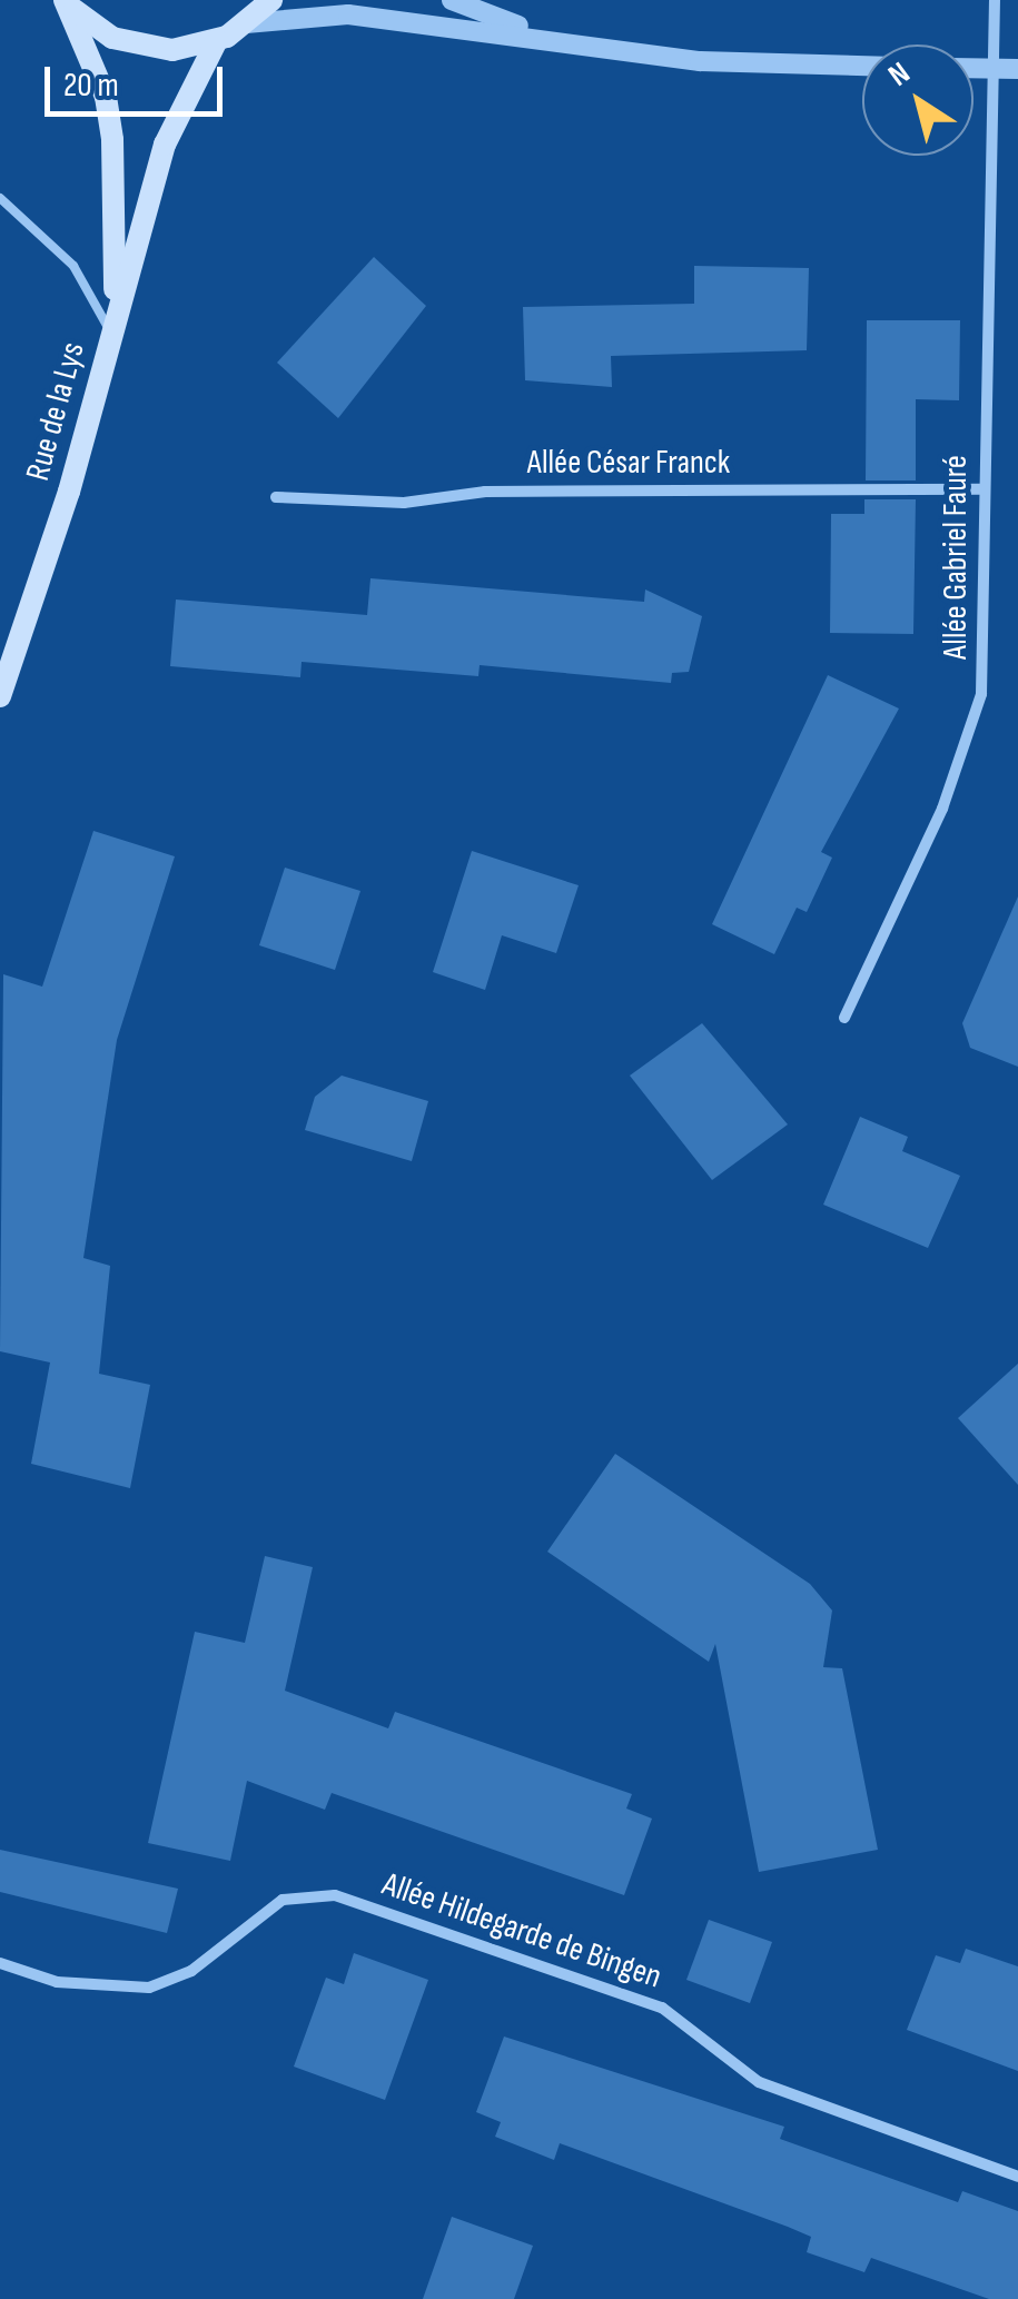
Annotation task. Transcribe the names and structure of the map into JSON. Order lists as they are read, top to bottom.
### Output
{
  "streets": {
    "main road": ["Rue de la Lys"],
    "street": ["Allée César Franck", "Allée Gabriel Fauré", "Allée Hildegarde de Bingen"]
  },
  "crossings": [
    ["Allée César Franck", "Allée Gabriel Fauré"]
  ],
  "scale_bar": "20 m",
  "north": "top left"
}
